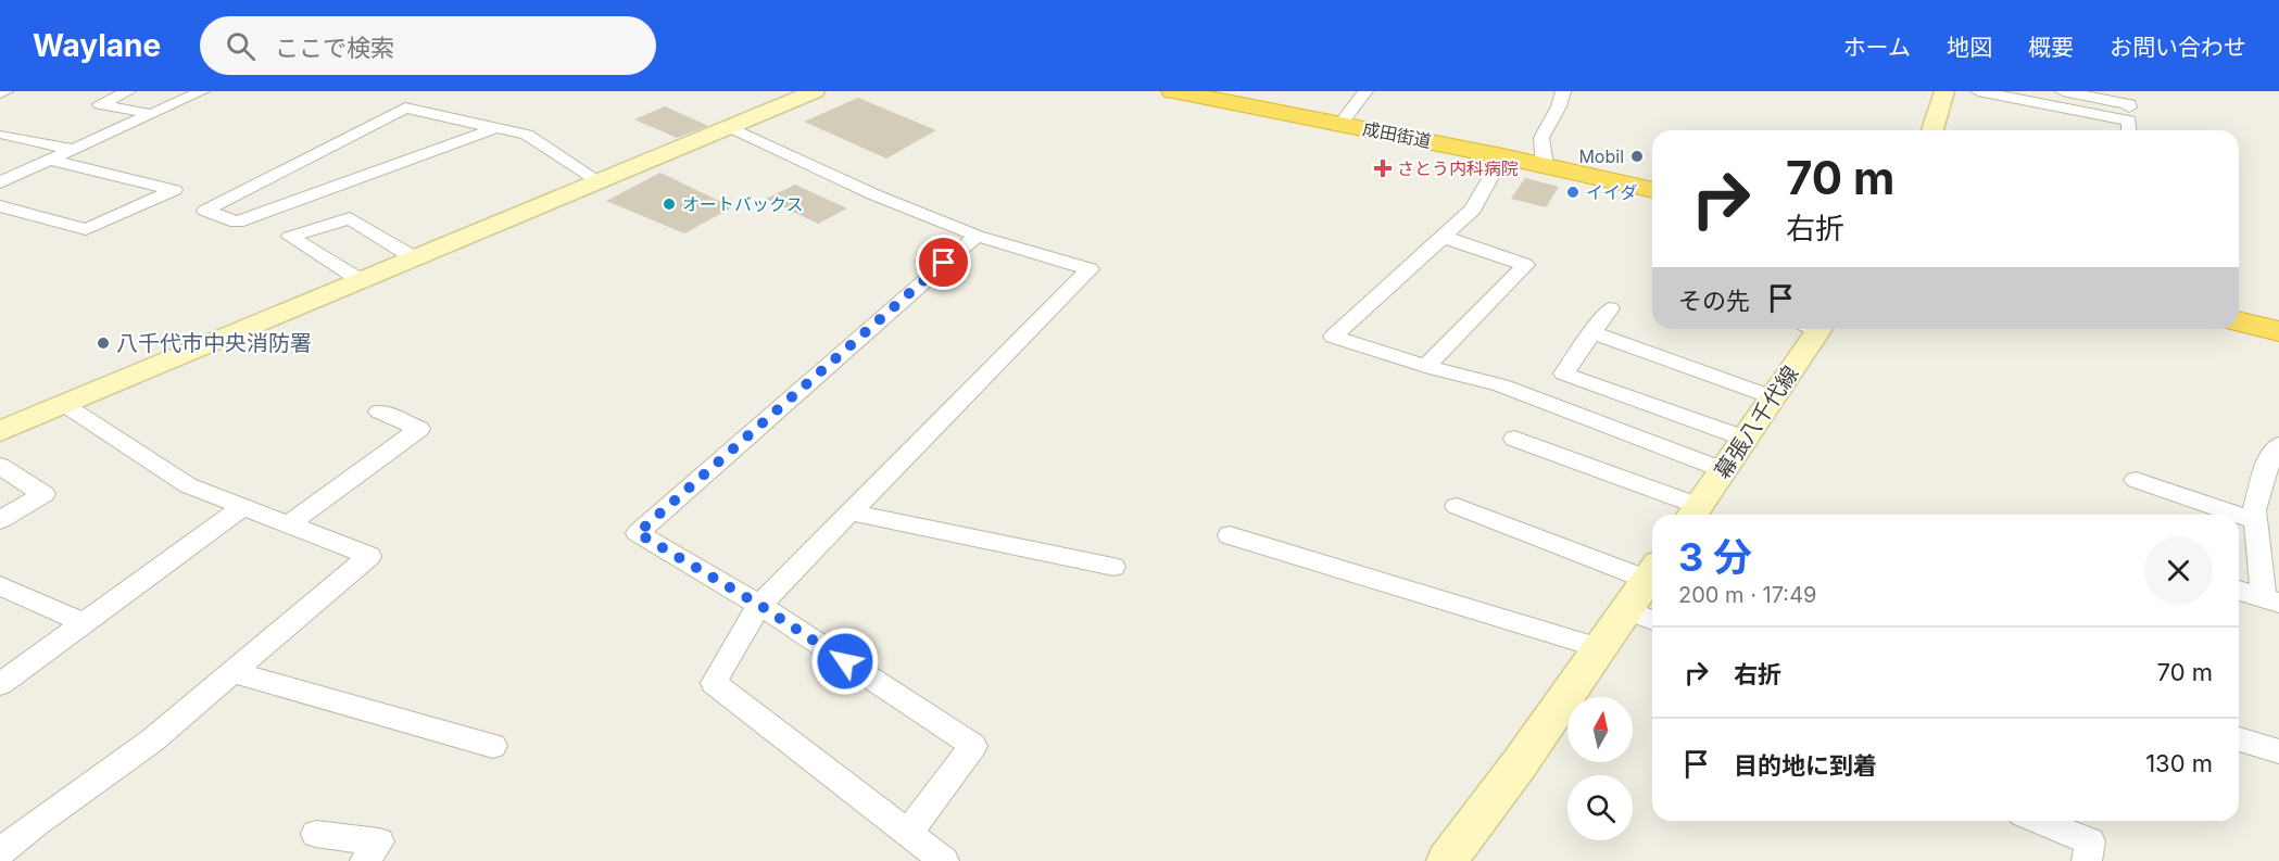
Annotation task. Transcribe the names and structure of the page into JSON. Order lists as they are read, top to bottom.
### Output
{
  "streets": {
    "highway": ["成田街道"],
    "street": ["幕張八千代線"]
  },
  "places": {
    "other": [
      "Mobil",
      "イイダ",
      "オートバックス",
      "八千代市中央消防署"
    ],
    "health": ["さとう内科病院"]
  },
  "north": "top",
  "page": {
    "header": "Waylane",
    "search": "ここで検索",
    "nav": [
      "ホーム",
      "地図",
      "概要",
      "お問い合わせ"
    ],
    "turn": ["70 m", "右折"],
    "then": "その先",
    "heading": ["3 分", "200 m · 17:49"],
    "list": [
      {
        "name": "右折",
        "value": "70 m"
      },
      {
        "name": "目的地に到着",
        "value": "130 m"
      }
    ]
  }
}
